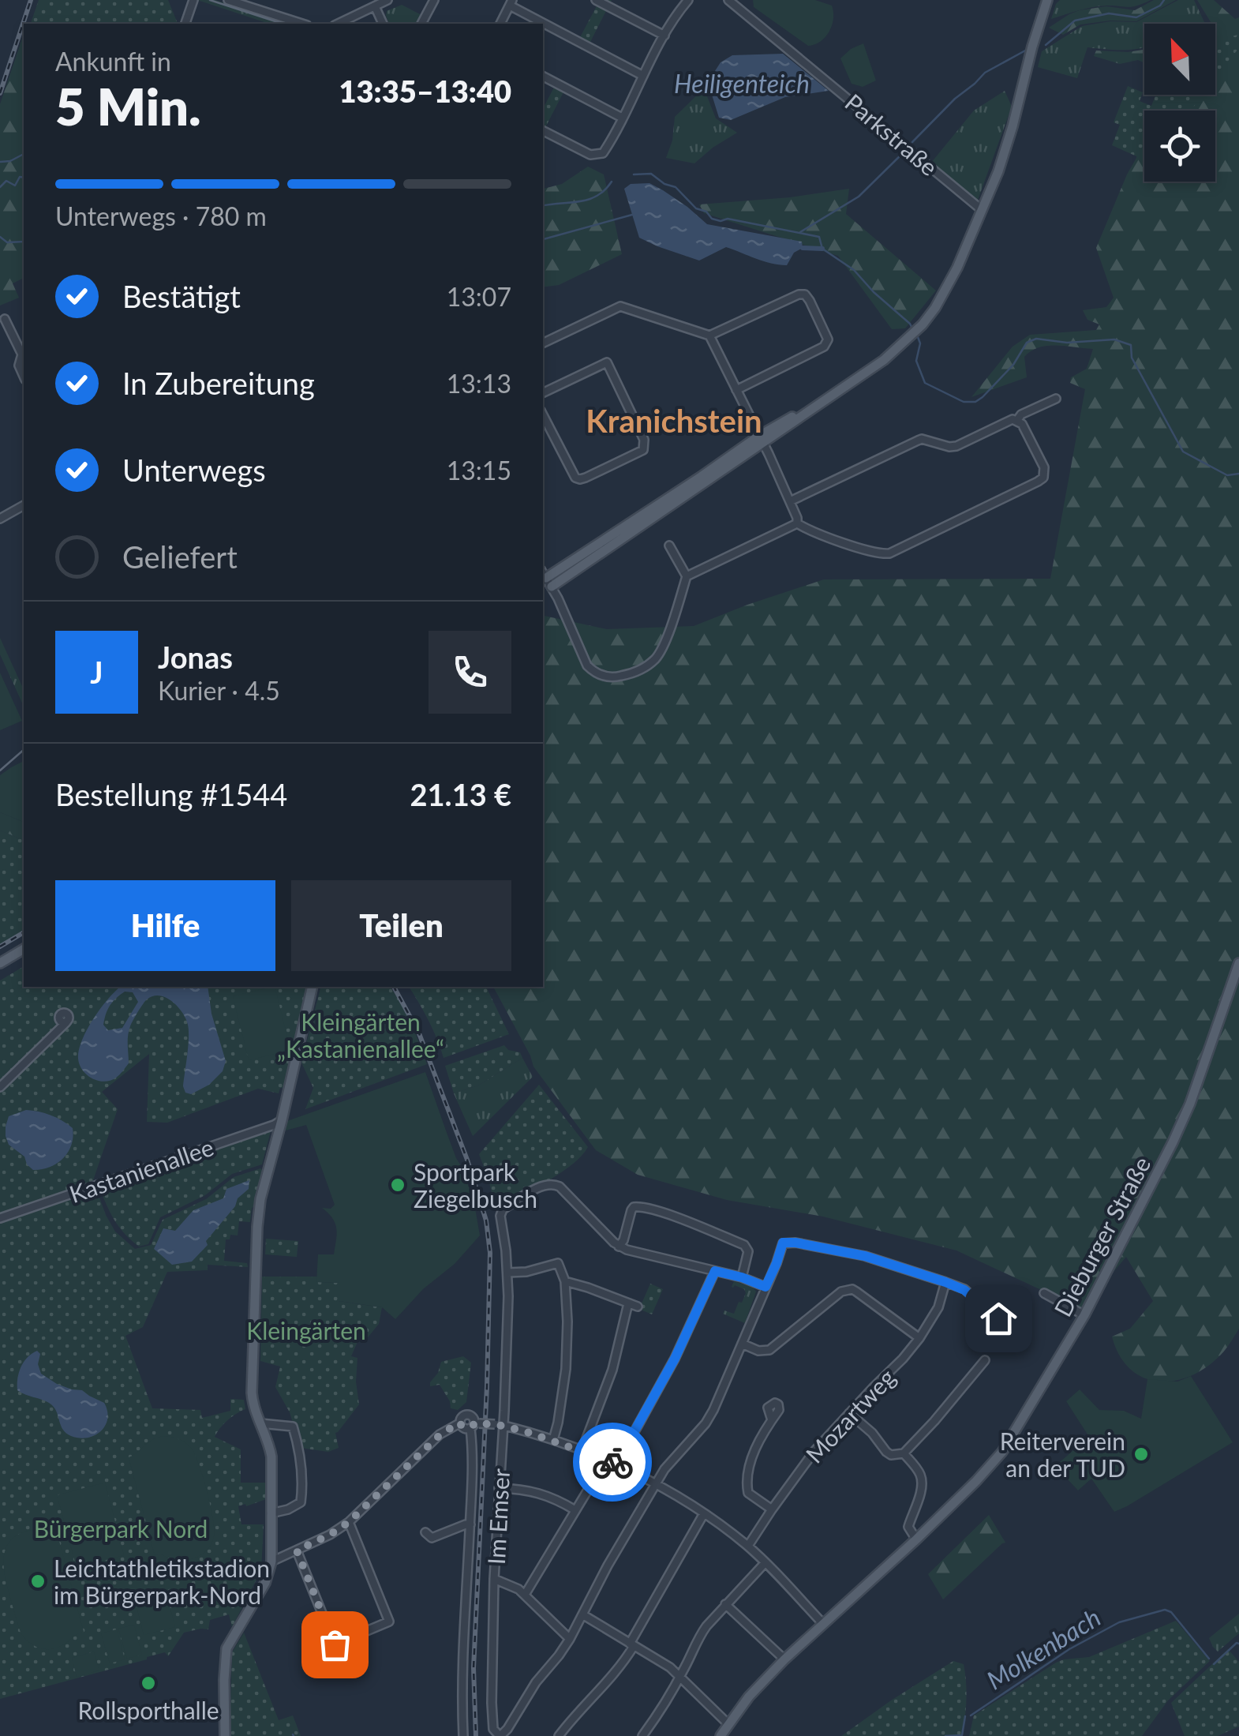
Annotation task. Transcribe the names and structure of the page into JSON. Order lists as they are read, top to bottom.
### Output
{
  "streets": {
    "main road": ["Dieburger Straße"],
    "street": [
      "Parkstraße",
      "Kastanienallee",
      "Mozartweg",
      "Im Emser"
    ]
  },
  "districts": ["Kranichstein"],
  "water": ["Heiligenteich", "Molkenbach"],
  "parks": ["Kleingärten „Kastanienallee“", "Kleingärten", "Bürgerpark Nord"],
  "places": [
    "Sportpark Ziegelbusch",
    "Reiterverein an der TUD",
    "Leichtathletikstadion im Bürgerpark-Nord",
    "Rollsporthalle"
  ],
  "north": "top left",
  "page": {
    "heading": ["5 Min.", "Ankunft in", "13:35–13:40"],
    "panel": [
      "Jonas",
      "Kurier · 4.5",
      "Bestellung #1544",
      "21.13 €"
    ],
    "bar": "Unterwegs · 780 m",
    "list": [
      ["Bestätigt", "13:07"],
      ["In Zubereitung", "13:13"],
      ["Unterwegs", "13:15"],
      "Geliefert"
    ],
    "round": "J",
    "buttons": ["Hilfe", "Teilen"]
  }
}
